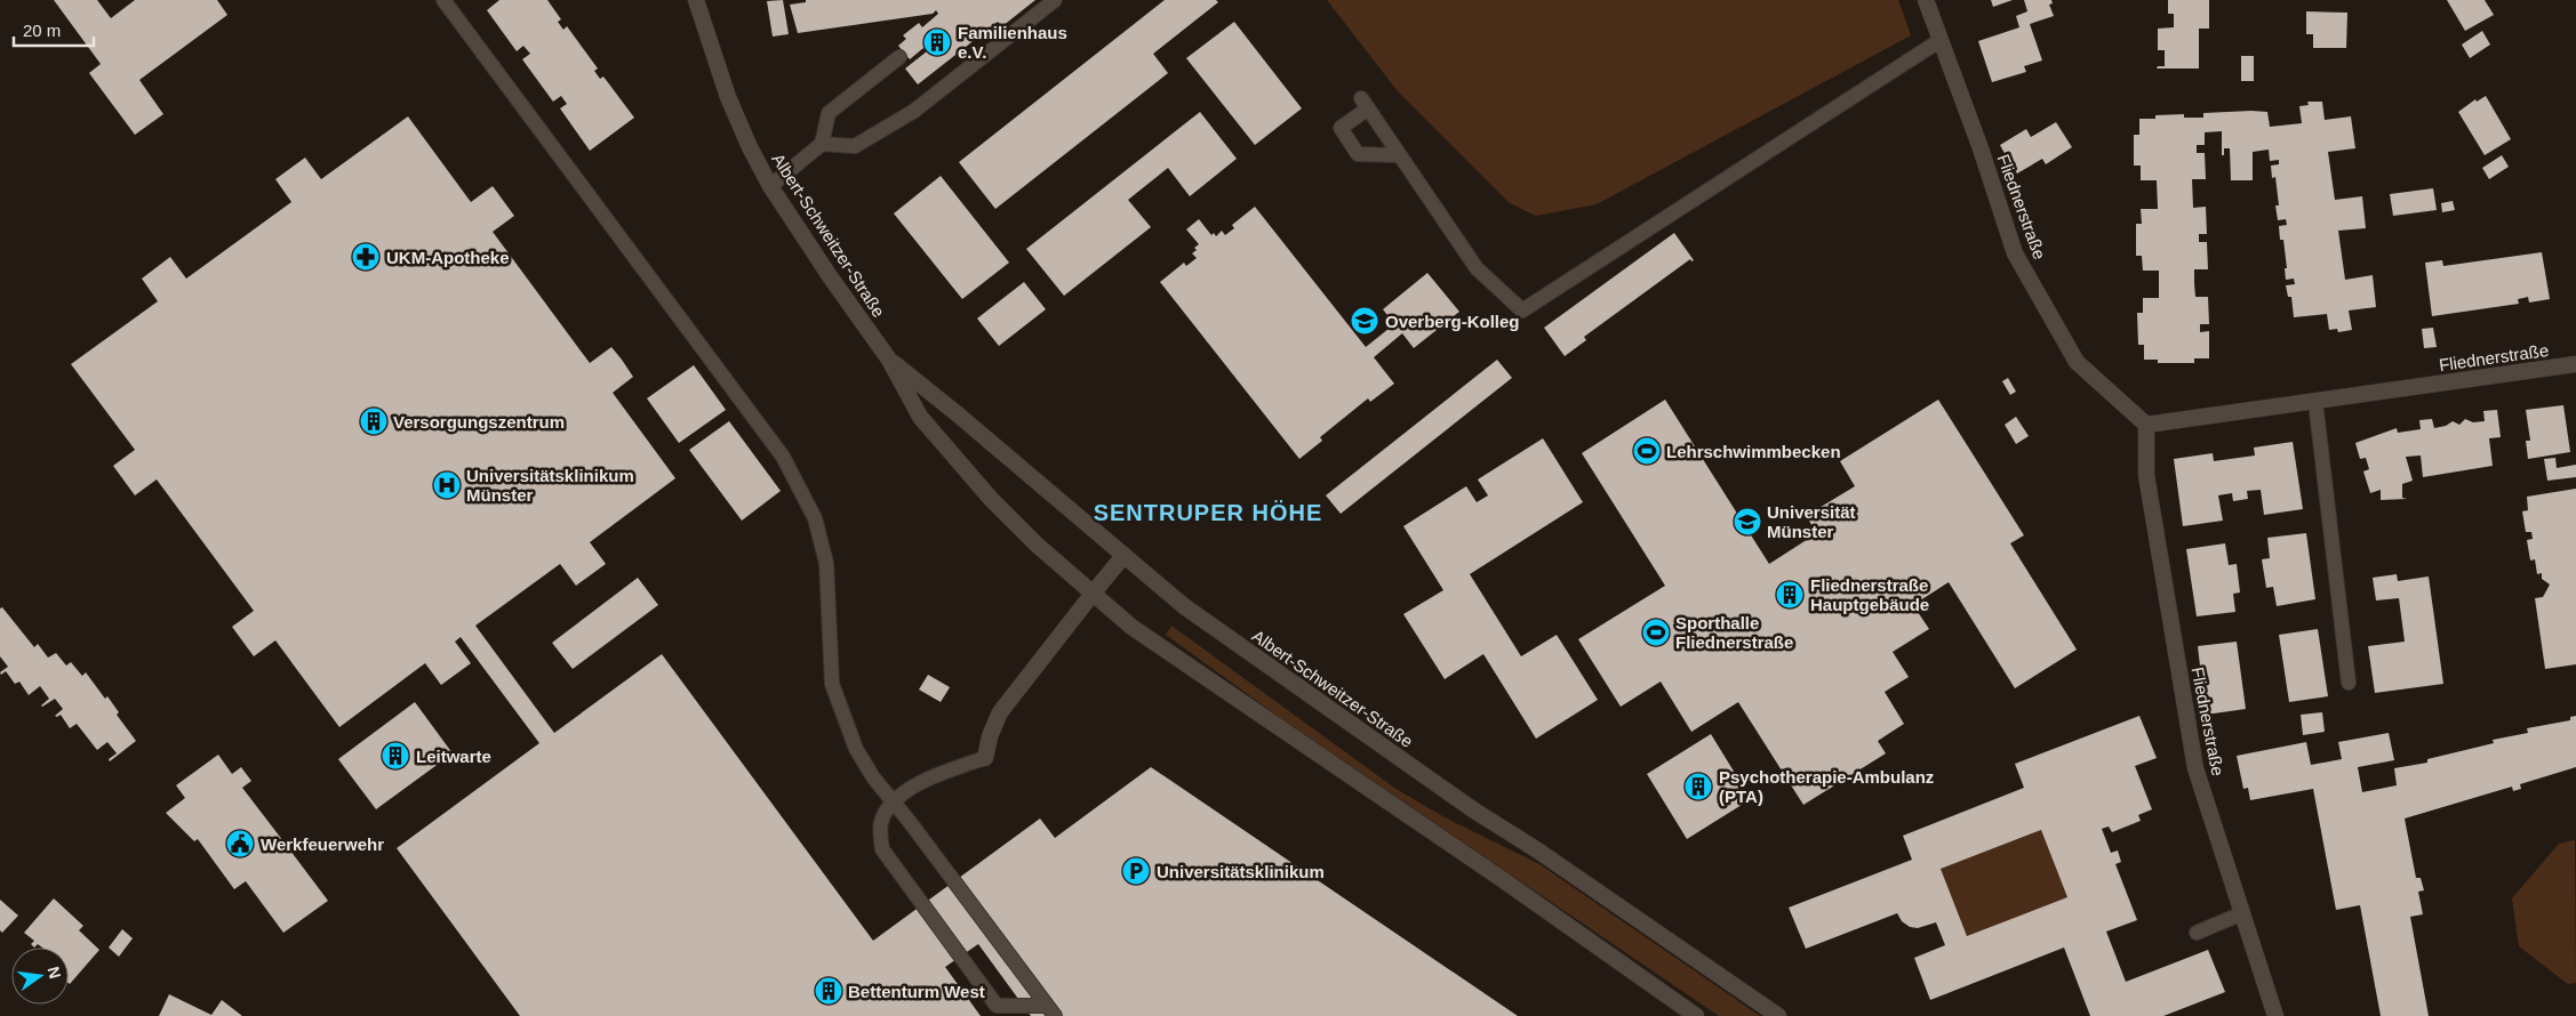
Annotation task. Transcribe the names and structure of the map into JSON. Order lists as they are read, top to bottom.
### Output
{
  "streets": {
    "street": ["Fliednerstraße", "Albert-Schweitzer-Straße"]
  },
  "districts": ["SENTRUPER HÖHE"],
  "places": {
    "building": [
      "Familienhaus e.V.",
      "Versorgungszentrum",
      "Fliednerstraße Hauptgebäude",
      "Leitwarte",
      "Psychotherapie-Ambulanz (PTA)",
      "Bettenturm West"
    ],
    "pharmacy": ["UKM-Apotheke"],
    "school or university": ["Overberg-Kolleg", "Universität Münster"],
    "sports": ["Lehrschwimmbecken", "Sporthalle Fliednerstraße"],
    "hospital": ["Universitätsklinikum Münster"],
    "public building": ["Werkfeuerwehr"],
    "parking": ["Universitätsklinikum"]
  },
  "scale_bar": "20 m",
  "north": "right"
}
